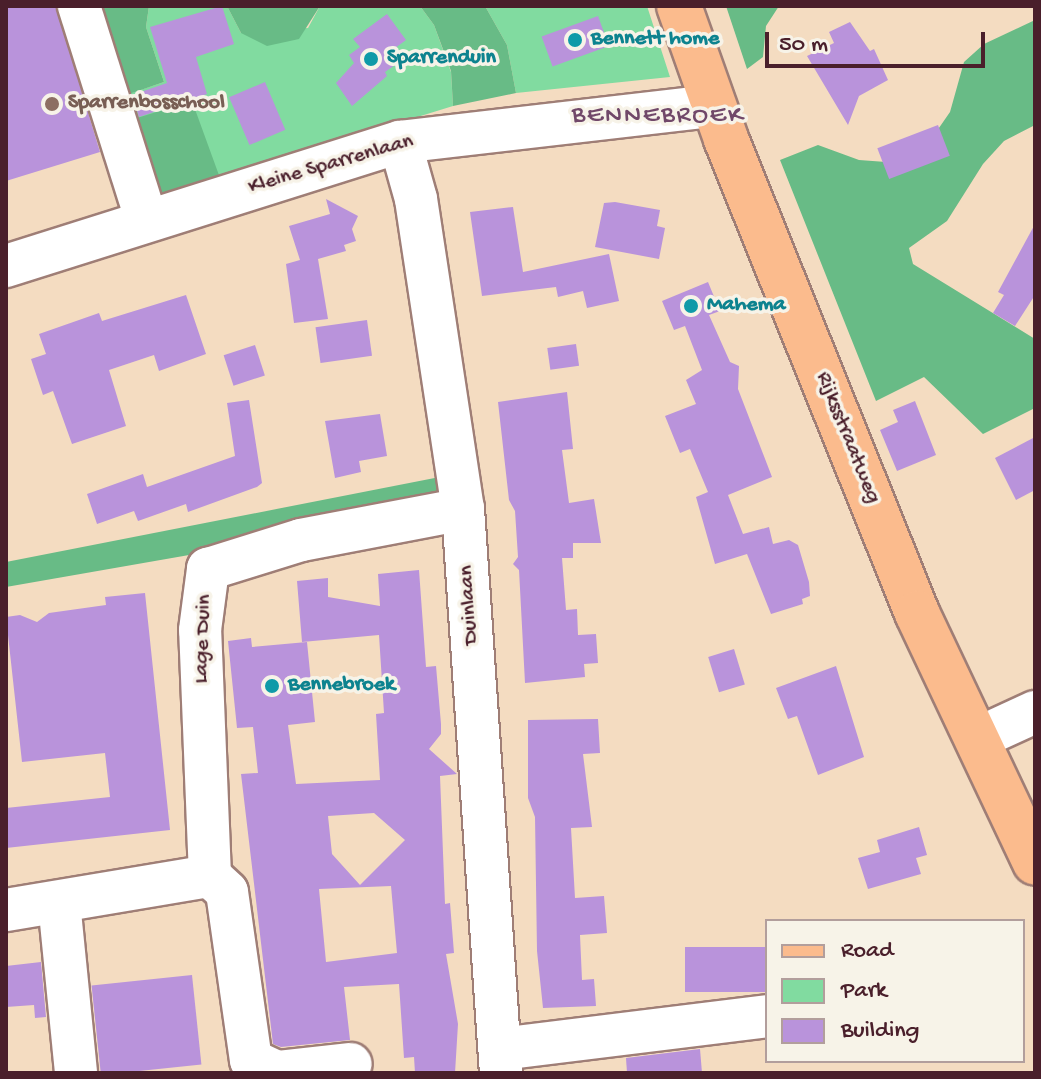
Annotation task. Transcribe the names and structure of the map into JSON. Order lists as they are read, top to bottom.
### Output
{
  "streets": {
    "main road": ["Rijksstraatweg"],
    "street": ["Kleine Sparrenlaan", "Duinlaan", "Lage Duin"]
  },
  "crossings": [
    ["Kleine Sparrenlaan", "Rijksstraatweg"],
    ["Kleine Sparrenlaan", "Duinlaan"],
    ["Duinlaan", "Lage Duin"]
  ],
  "districts": ["BENNEBROEK"],
  "places": [
    "Bennett home",
    "Sparrenduin",
    "Sparrenbosschool",
    "Mahema",
    "Bennebroek"
  ],
  "legend": ["Road", "Park", "Building"],
  "scale_bar": "50 m"
}
